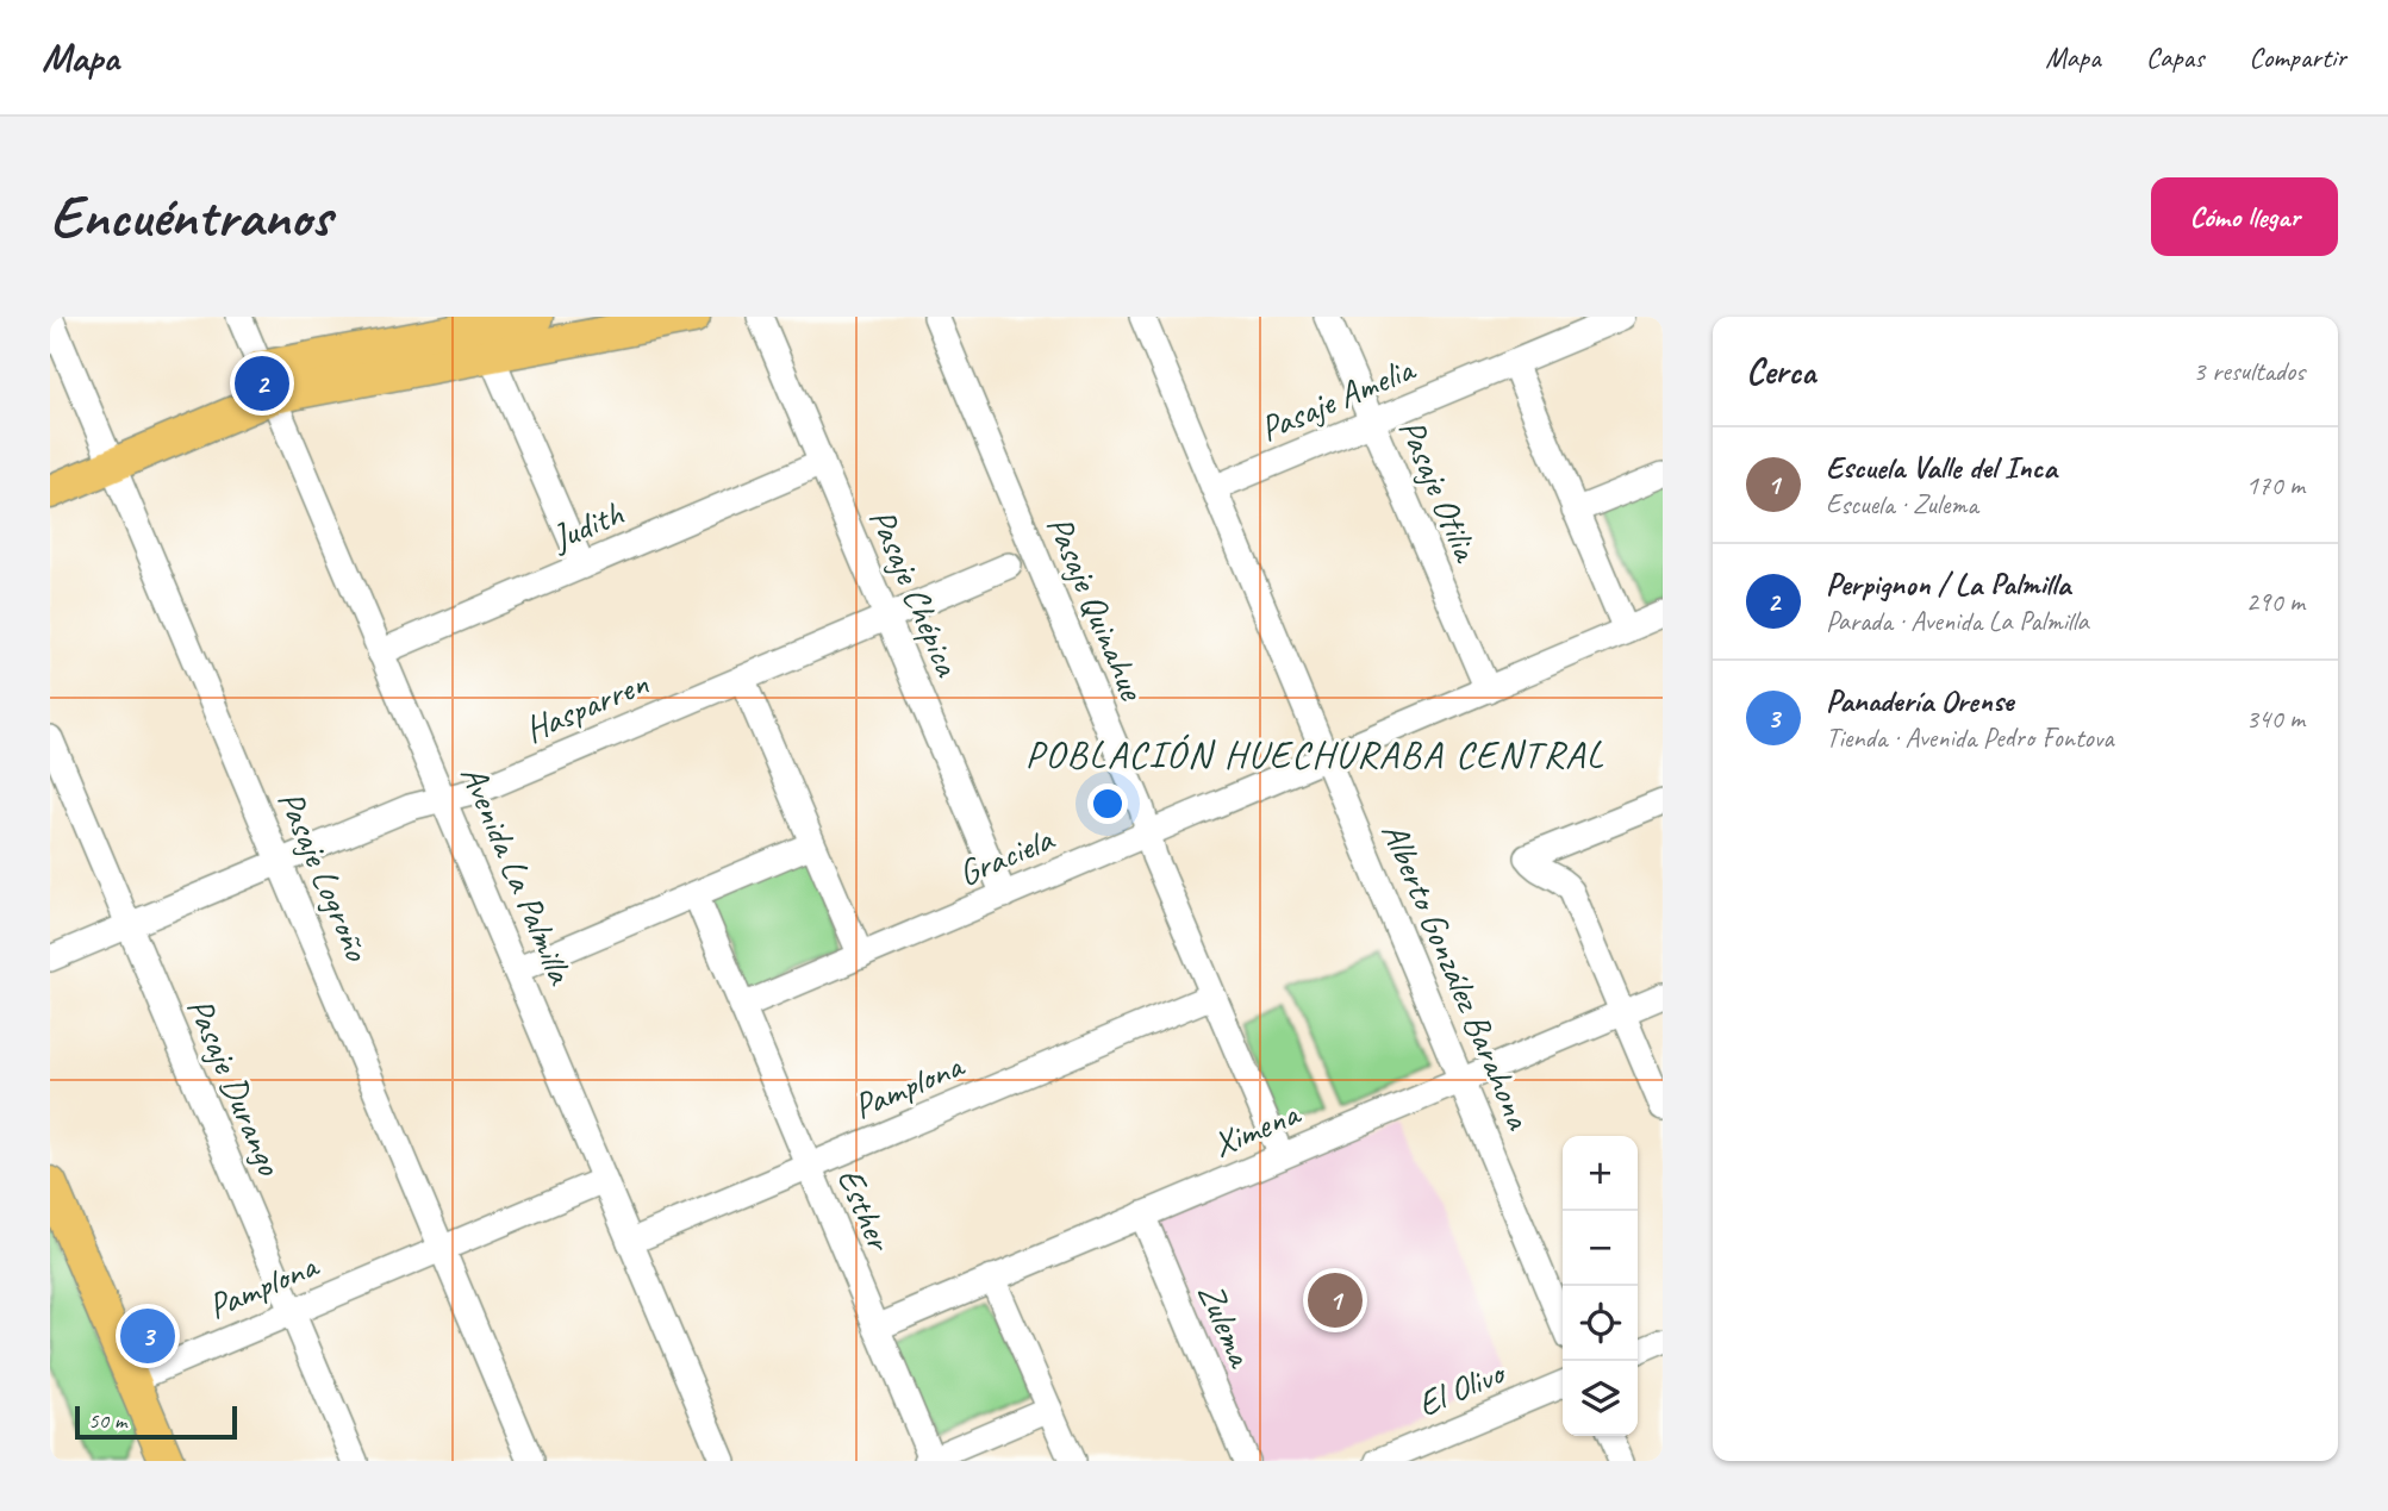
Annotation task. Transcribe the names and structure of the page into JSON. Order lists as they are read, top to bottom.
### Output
{
  "streets": {
    "street": [
      "Pasaje Amelia",
      "Pasaje Otilia",
      "Judith",
      "Pasaje Chépica",
      "Pasaje Quinahue",
      "Hasparren",
      "Graciela",
      "Avenida La Palmilla",
      "Pasaje Logroño",
      "Alberto González Barahona",
      "Pasaje Durango",
      "Pamplona",
      "Ximena",
      "Esther",
      "Zulema",
      "El Olivo"
    ]
  },
  "crossings": [
    ["Pasaje Amelia", "Pasaje Otilia"],
    ["Pasaje Amelia", "Alberto González Barahona"],
    ["Pasaje Otilia", "Graciela"],
    ["Judith", "Pasaje Chépica"],
    ["Judith", "Avenida La Palmilla"],
    ["Pasaje Chépica", "Hasparren"],
    ["Pasaje Chépica", "Graciela"],
    ["Pasaje Quinahue", "Graciela"],
    ["Pasaje Quinahue", "Pamplona"],
    ["Pasaje Quinahue", "Ximena"],
    ["Hasparren", "Avenida La Palmilla"],
    ["Hasparren", "Pasaje Logroño"],
    ["Hasparren", "Pasaje Durango"],
    ["Graciela", "Alberto González Barahona"],
    ["Graciela", "Esther"],
    ["Avenida La Palmilla", "Pamplona"],
    ["Pasaje Logroño", "Pamplona"],
    ["Alberto González Barahona", "Ximena"],
    ["Pasaje Durango", "Pamplona"],
    ["Pamplona", "Esther"],
    ["Ximena", "Esther"],
    ["Ximena", "Zulema"]
  ],
  "districts": ["POBLACIÓN HUECHURABA CENTRAL"],
  "scale_bar": "50 m",
  "page": {
    "header": "Mapa",
    "nav": ["Mapa", "Capas", "Compartir"],
    "buttons": "Cómo llegar",
    "title": "Encuéntranos",
    "heading": ["Cerca", "3 resultados"],
    "pins": ["2", "1", "3"],
    "list": [
      {
        "mark": "1",
        "name": "Escuela Valle del Inca",
        "note": "Escuela · Zulema",
        "value": "170 m"
      },
      {
        "mark": "2",
        "name": "Perpignon / La Palmilla",
        "note": "Parada · Avenida La Palmilla",
        "value": "290 m"
      },
      {
        "mark": "3",
        "name": "Panadería Orense",
        "note": "Tienda · Avenida Pedro Fontova",
        "value": "340 m"
      }
    ],
    "map_buttons": ["+", "−"],
    "scale": "50 m"
  }
}
